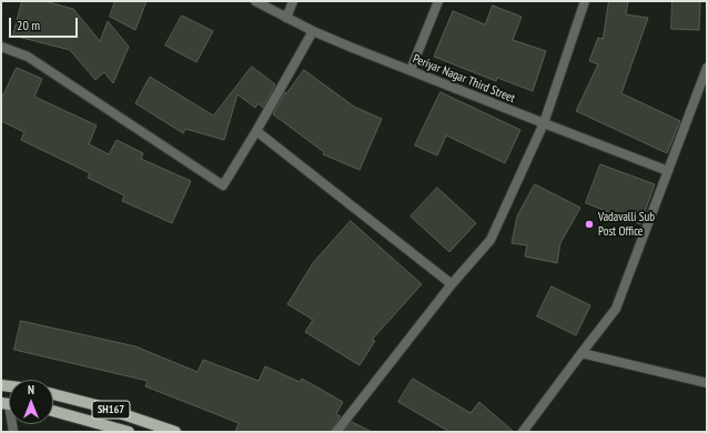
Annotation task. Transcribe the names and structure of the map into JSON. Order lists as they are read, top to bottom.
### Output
{
  "streets": {
    "main road": ["SH167"],
    "street": ["Periyar Nagar Third Street"]
  },
  "places": ["Vadavalli Sub Post Office"],
  "scale_bar": "20 m",
  "north": "top"
}
